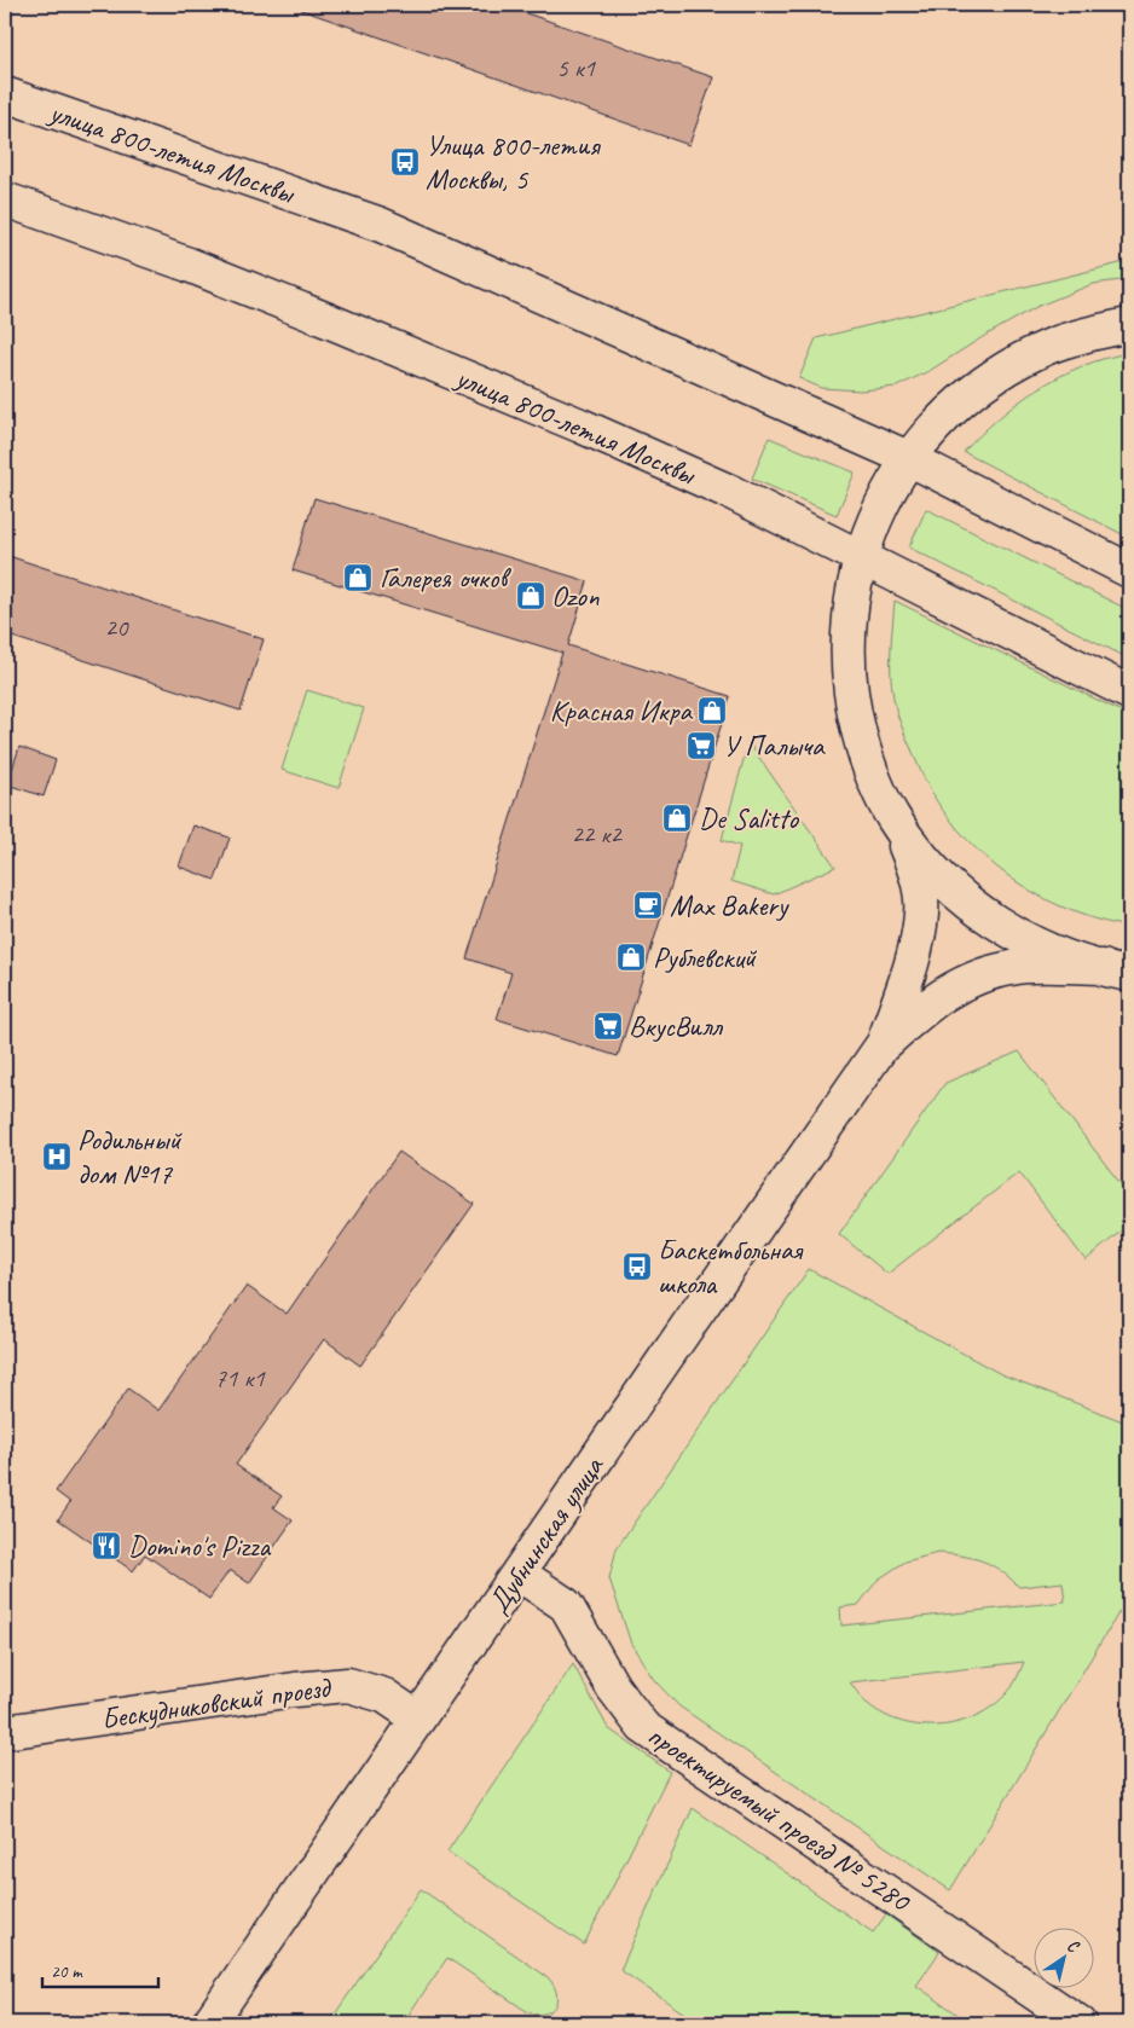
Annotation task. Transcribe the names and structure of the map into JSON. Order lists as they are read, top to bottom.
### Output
{
  "streets": {
    "main road": [
      "улица 800-летия Москвы",
      "Дубнинская улица",
      "Бескудниковский проезд",
      "проектируемый проезд № 5280"
    ]
  },
  "crossings": [
    ["Дубнинская улица", "Бескудниковский проезд"],
    ["Дубнинская улица", "проектируемый проезд № 5280"]
  ],
  "places": {
    "bus stop": ["Улица 800-летия Москвы, 5", "Баскетбольная школа"],
    "shop": [
      "Галерея очков",
      "Ozon",
      "Красная Икра",
      "De Salitto",
      "Рублевский"
    ],
    "supermarket": ["У Палыча", "ВкусВилл"],
    "cafe": ["Max Bakery"],
    "hospital": ["Родильный дом №17"],
    "restaurant": ["Domino's Pizza"]
  },
  "house_numbers": [
    "5 к1",
    "20",
    "22 к2",
    "71 к1"
  ],
  "scale_bar": "20 m",
  "north": "top right"
}
